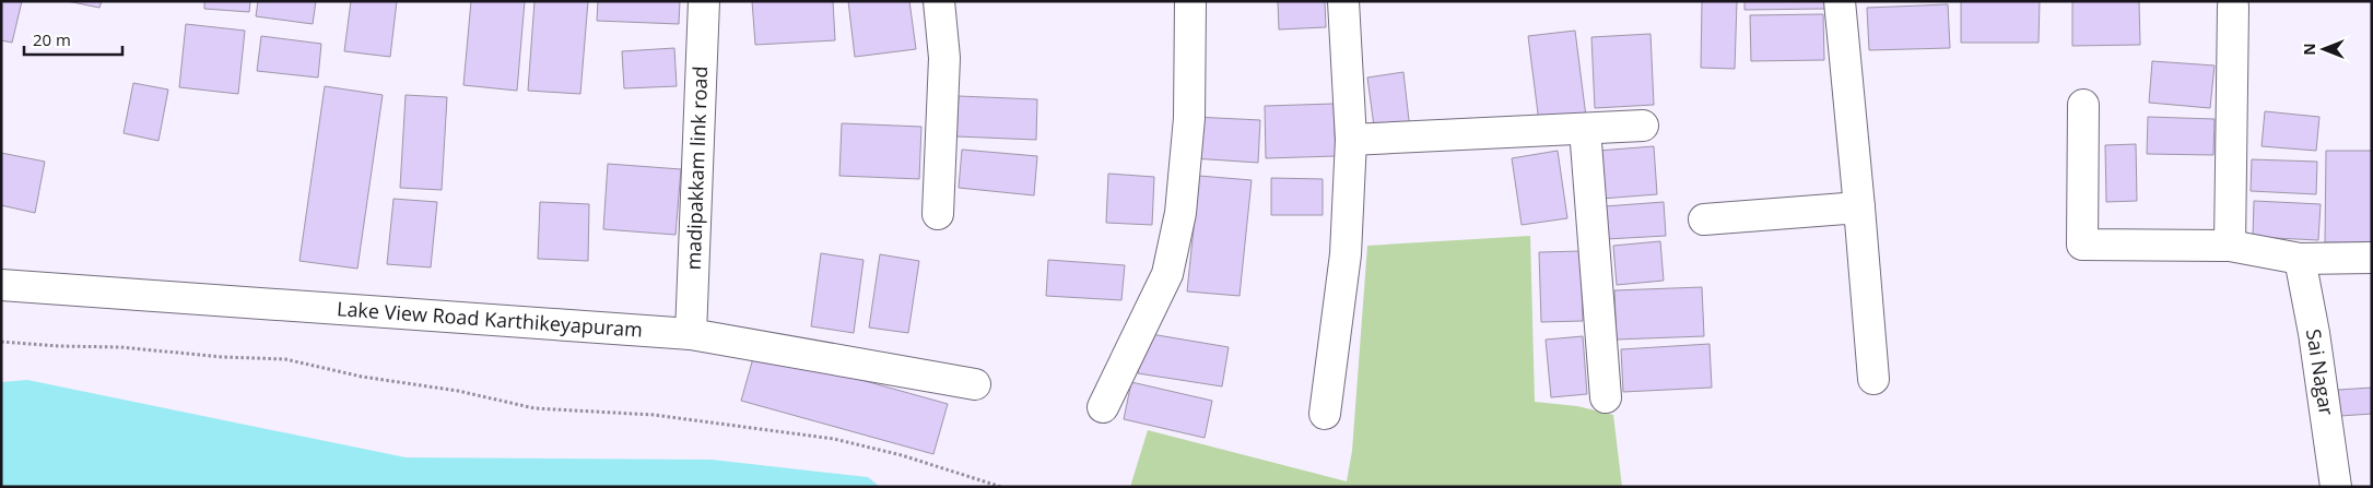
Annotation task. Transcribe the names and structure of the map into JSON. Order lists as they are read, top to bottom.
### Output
{
  "streets": {
    "street": ["madipakkam link road", "Lake View Road Karthikeyapuram", "Sai Nagar"]
  },
  "crossings": [
    ["madipakkam link road", "Lake View Road Karthikeyapuram"]
  ],
  "scale_bar": "20 m",
  "north": "left"
}
